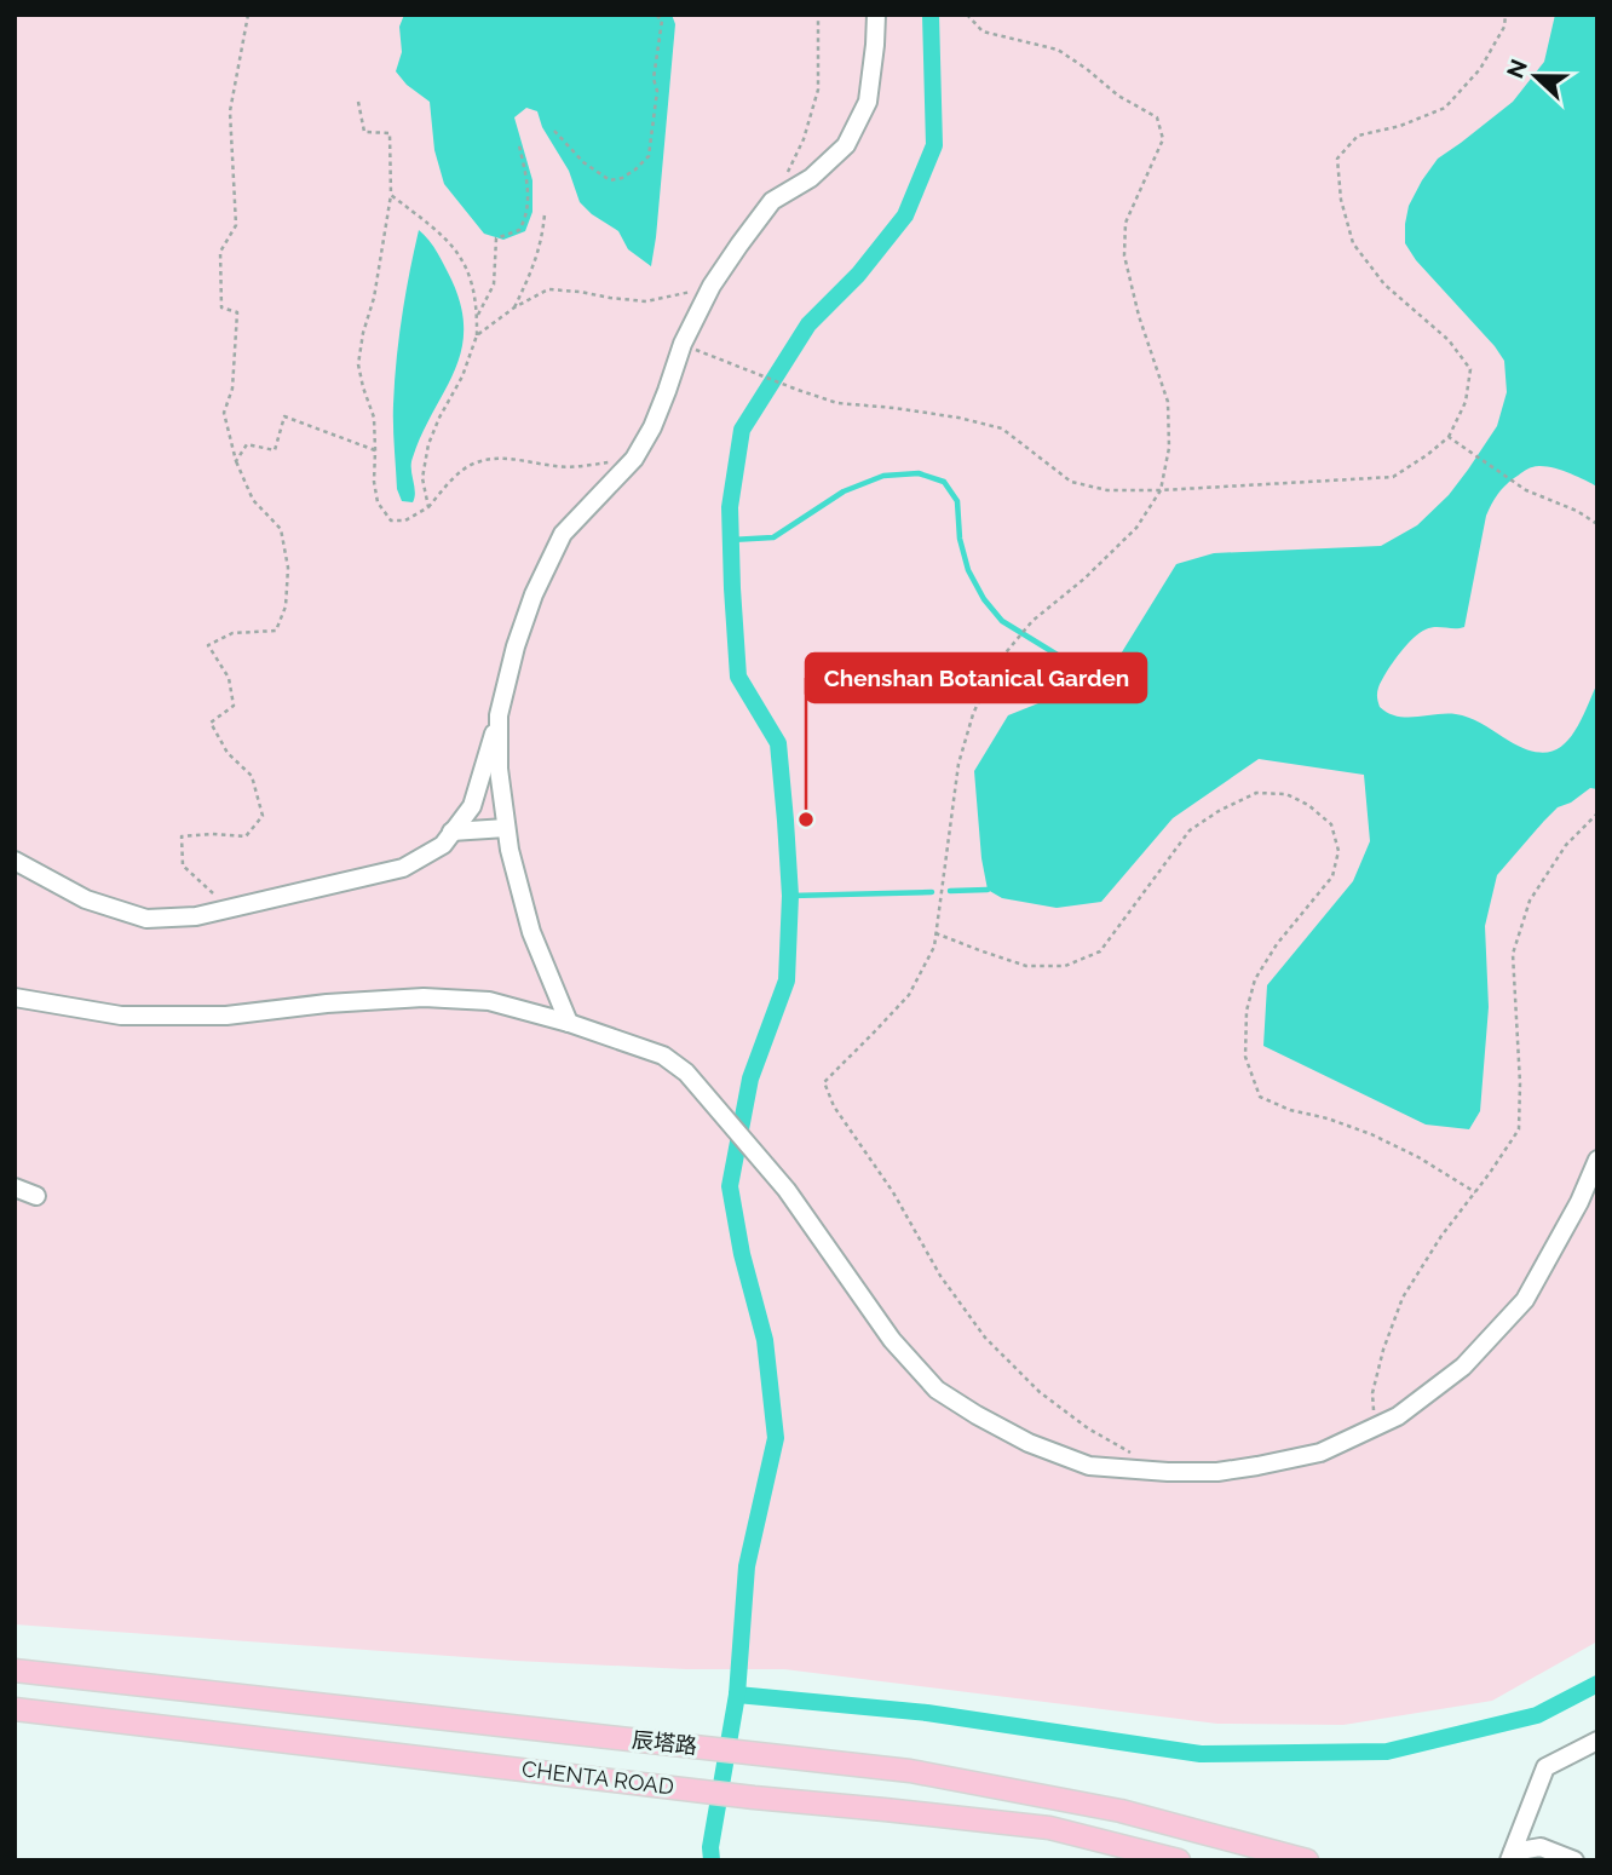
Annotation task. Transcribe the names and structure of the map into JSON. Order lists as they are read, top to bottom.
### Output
{
  "streets": {
    "main road": ["辰塔路", "CHENTA ROAD"]
  },
  "places": ["Chenshan Botanical Garden"],
  "north": "left"
}
